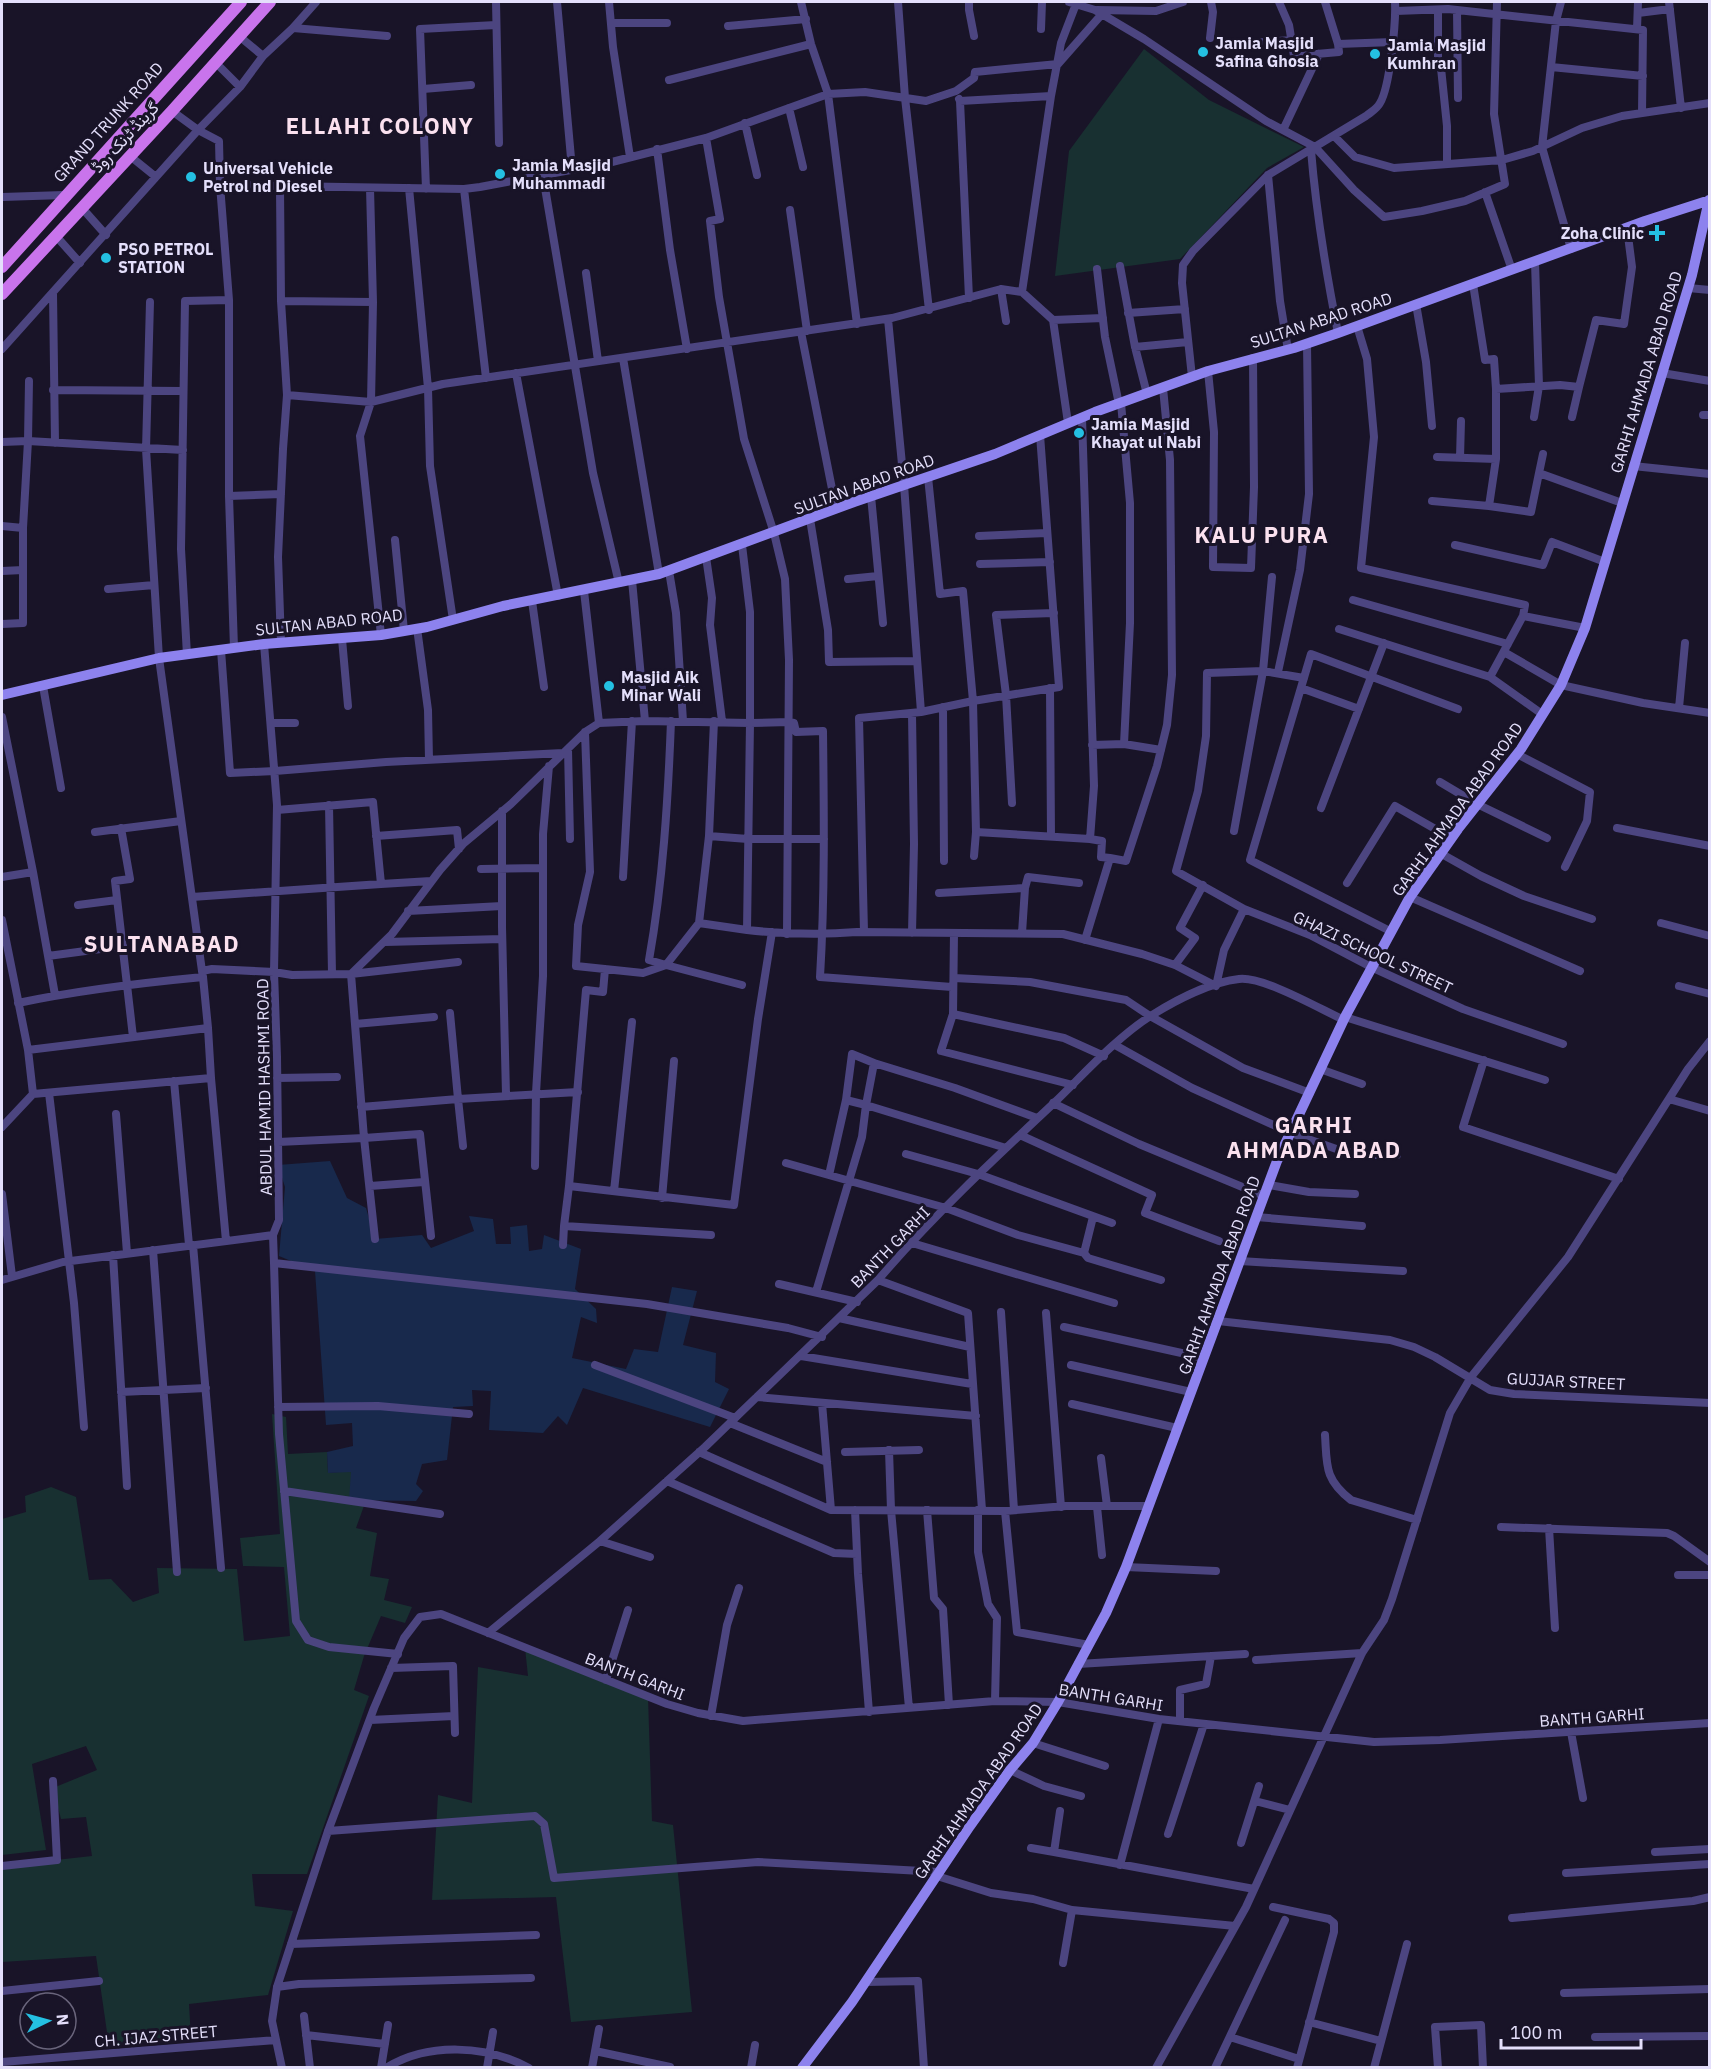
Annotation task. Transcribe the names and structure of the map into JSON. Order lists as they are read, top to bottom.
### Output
{
  "streets": {
    "main road": ["GRAND TRUNK ROAD", "گرینڈ ٹرنک روڈ"],
    "street": [
      "SULTAN ABAD ROAD",
      "GARHI AHMADA ABAD ROAD",
      "GHAZI SCHOOL STREET",
      "ABDUL HAMID HASHMI ROAD",
      "BANTH GARHI",
      "GUJJAR STREET",
      "CH. IJAZ STREET"
    ]
  },
  "crossings": [
    ["SULTAN ABAD ROAD", "GARHI AHMADA ABAD ROAD"],
    ["GARHI AHMADA ABAD ROAD", "GHAZI SCHOOL STREET"],
    ["GARHI AHMADA ABAD ROAD", "BANTH GARHI"],
    ["GARHI AHMADA ABAD ROAD", "GUJJAR STREET"],
    ["ABDUL HAMID HASHMI ROAD", "BANTH GARHI"],
    ["BANTH GARHI", "CH. IJAZ STREET"]
  ],
  "districts": [
    "ELLAHI COLONY",
    "KALU PURA",
    "SULTANABAD",
    "GARHI AHMADA ABAD"
  ],
  "places": {
    "other": [
      "Jamia Masjid Safina Ghosia",
      "Jamia Masjid Kumhran",
      "Jamia Masjid Muhammadi",
      "Universal Vehicle Petrol nd Diesel",
      "PSO PETROL STATION",
      "Jamia Masjid Khayat ul Nabi",
      "Masjid Aik Minar Wali"
    ],
    "health": ["Zoha Clinic"]
  },
  "scale_bar": "100 m",
  "north": "right"
}
